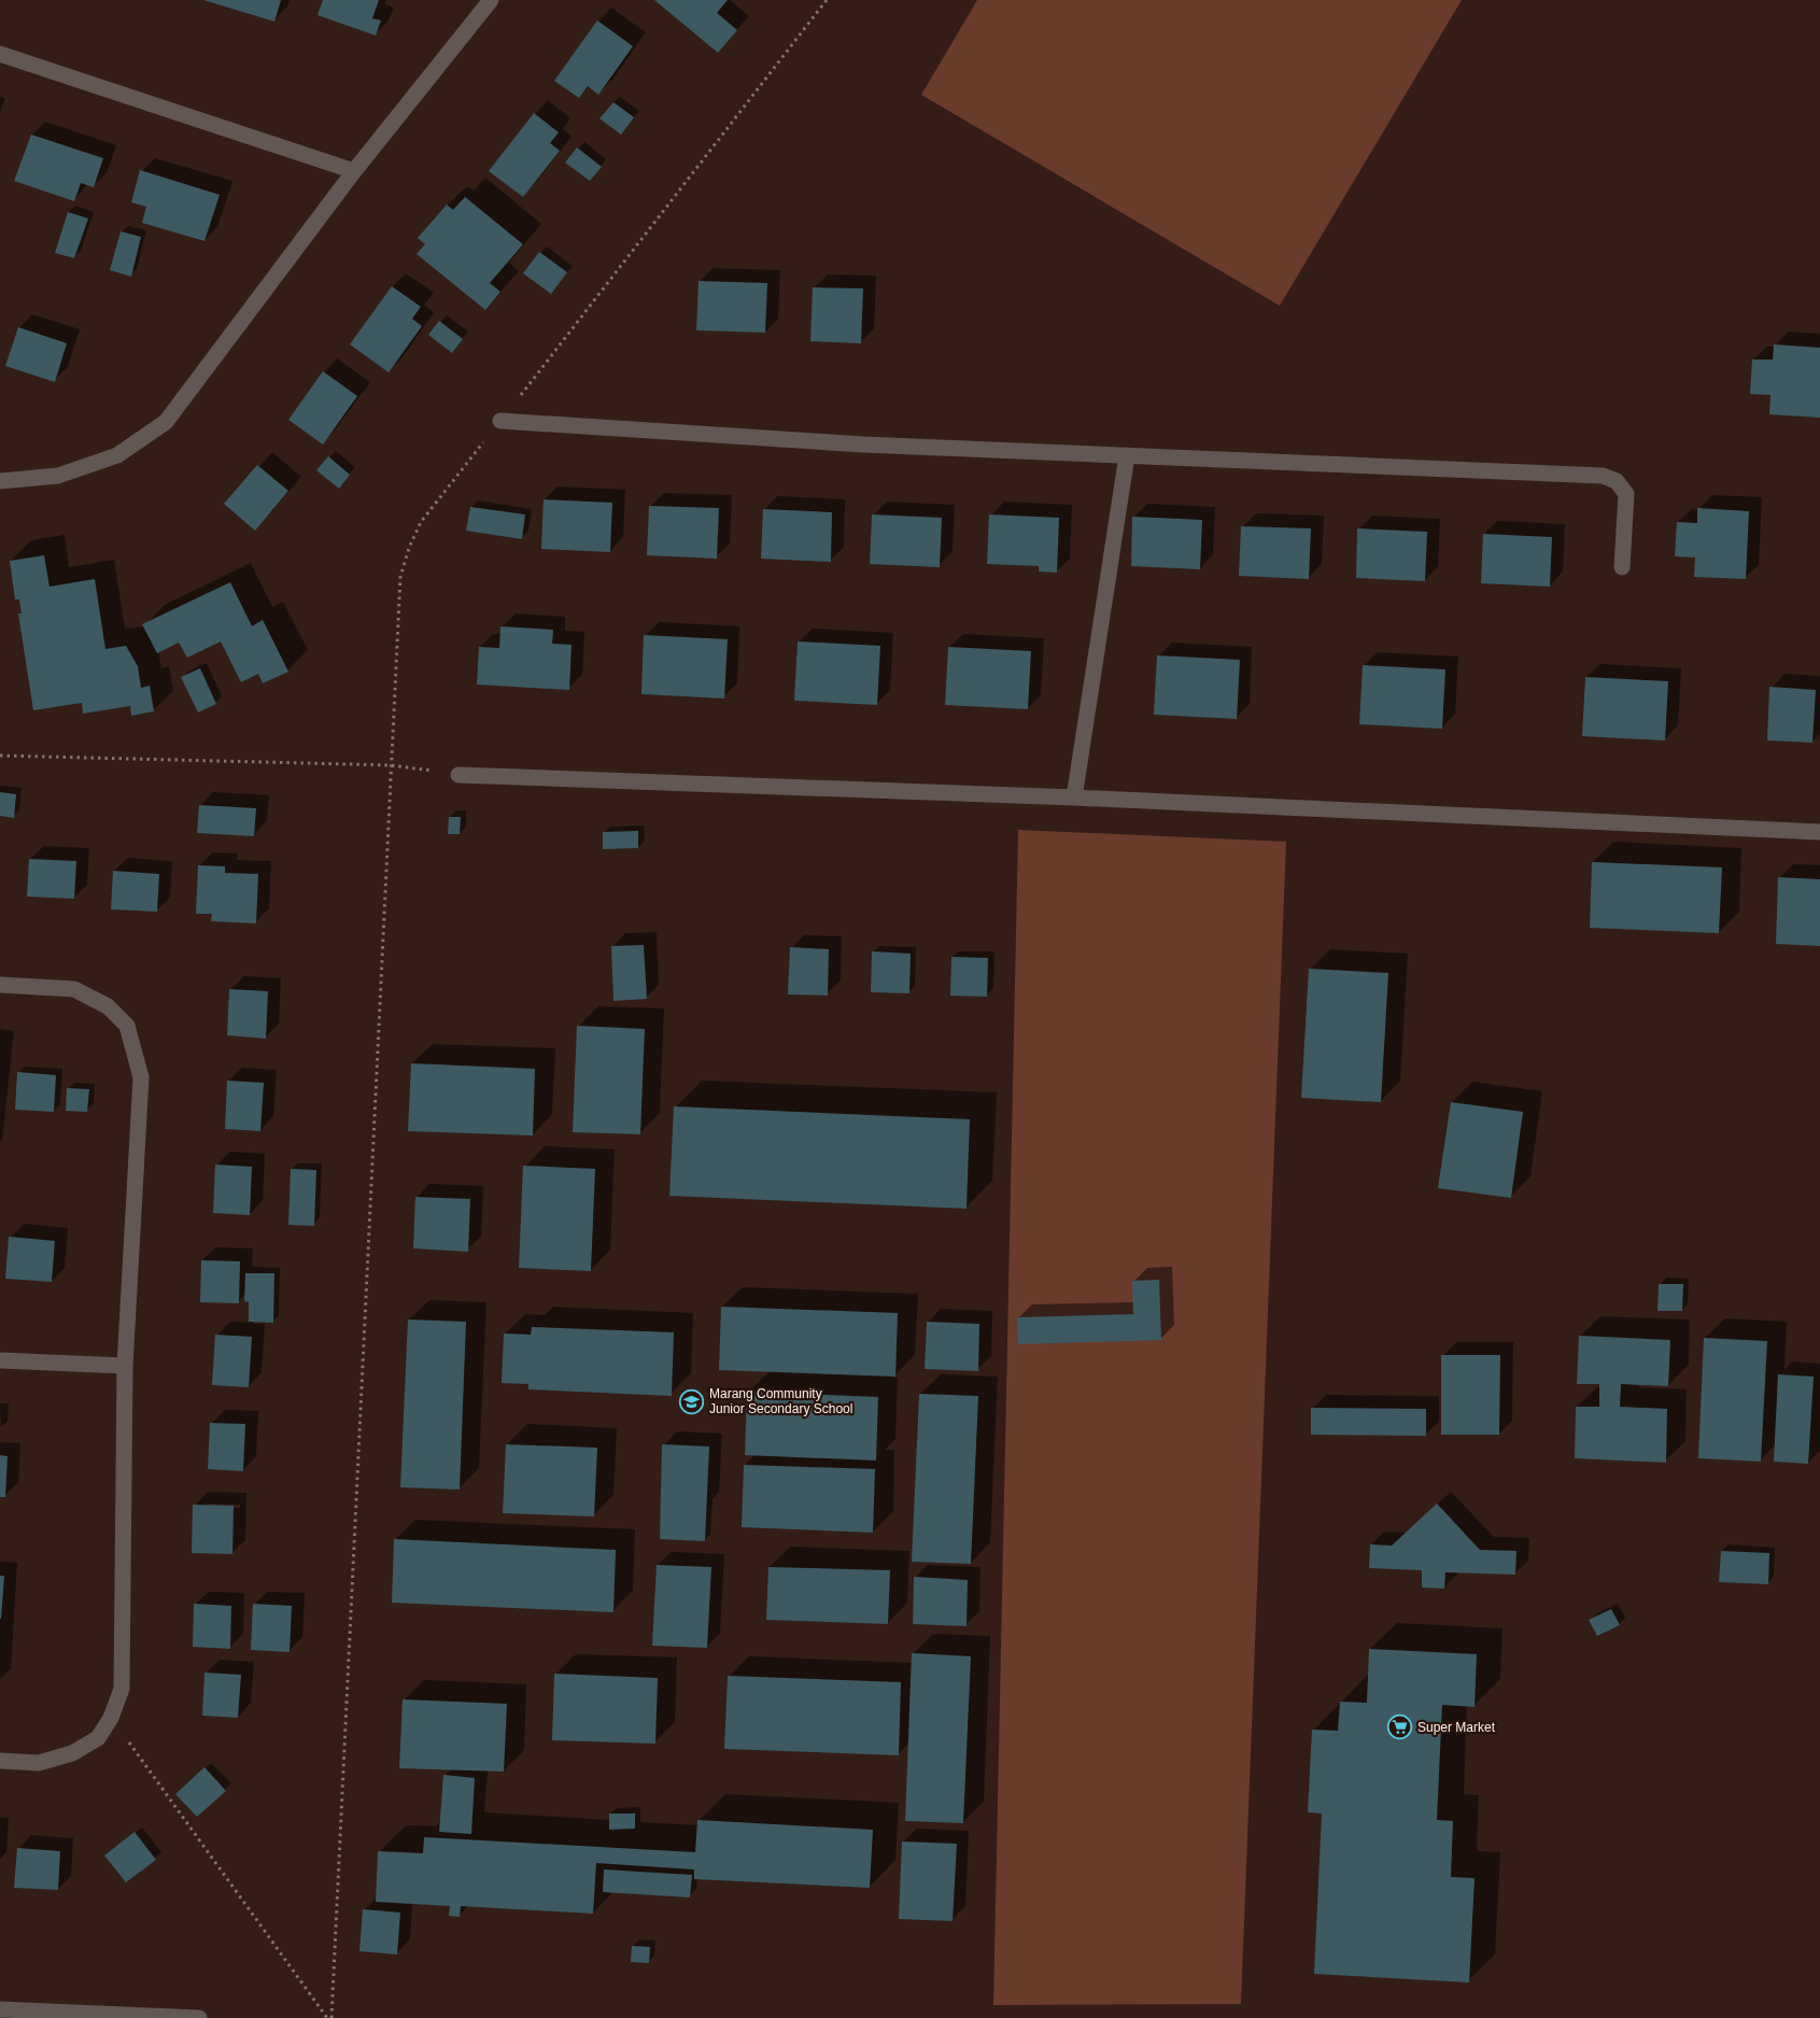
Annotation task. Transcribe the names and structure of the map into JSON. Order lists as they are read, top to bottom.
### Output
{
  "places": {
    "school or university": ["Marang Community Junior Secondary School"],
    "supermarket": ["Super Market"]
  }
}
